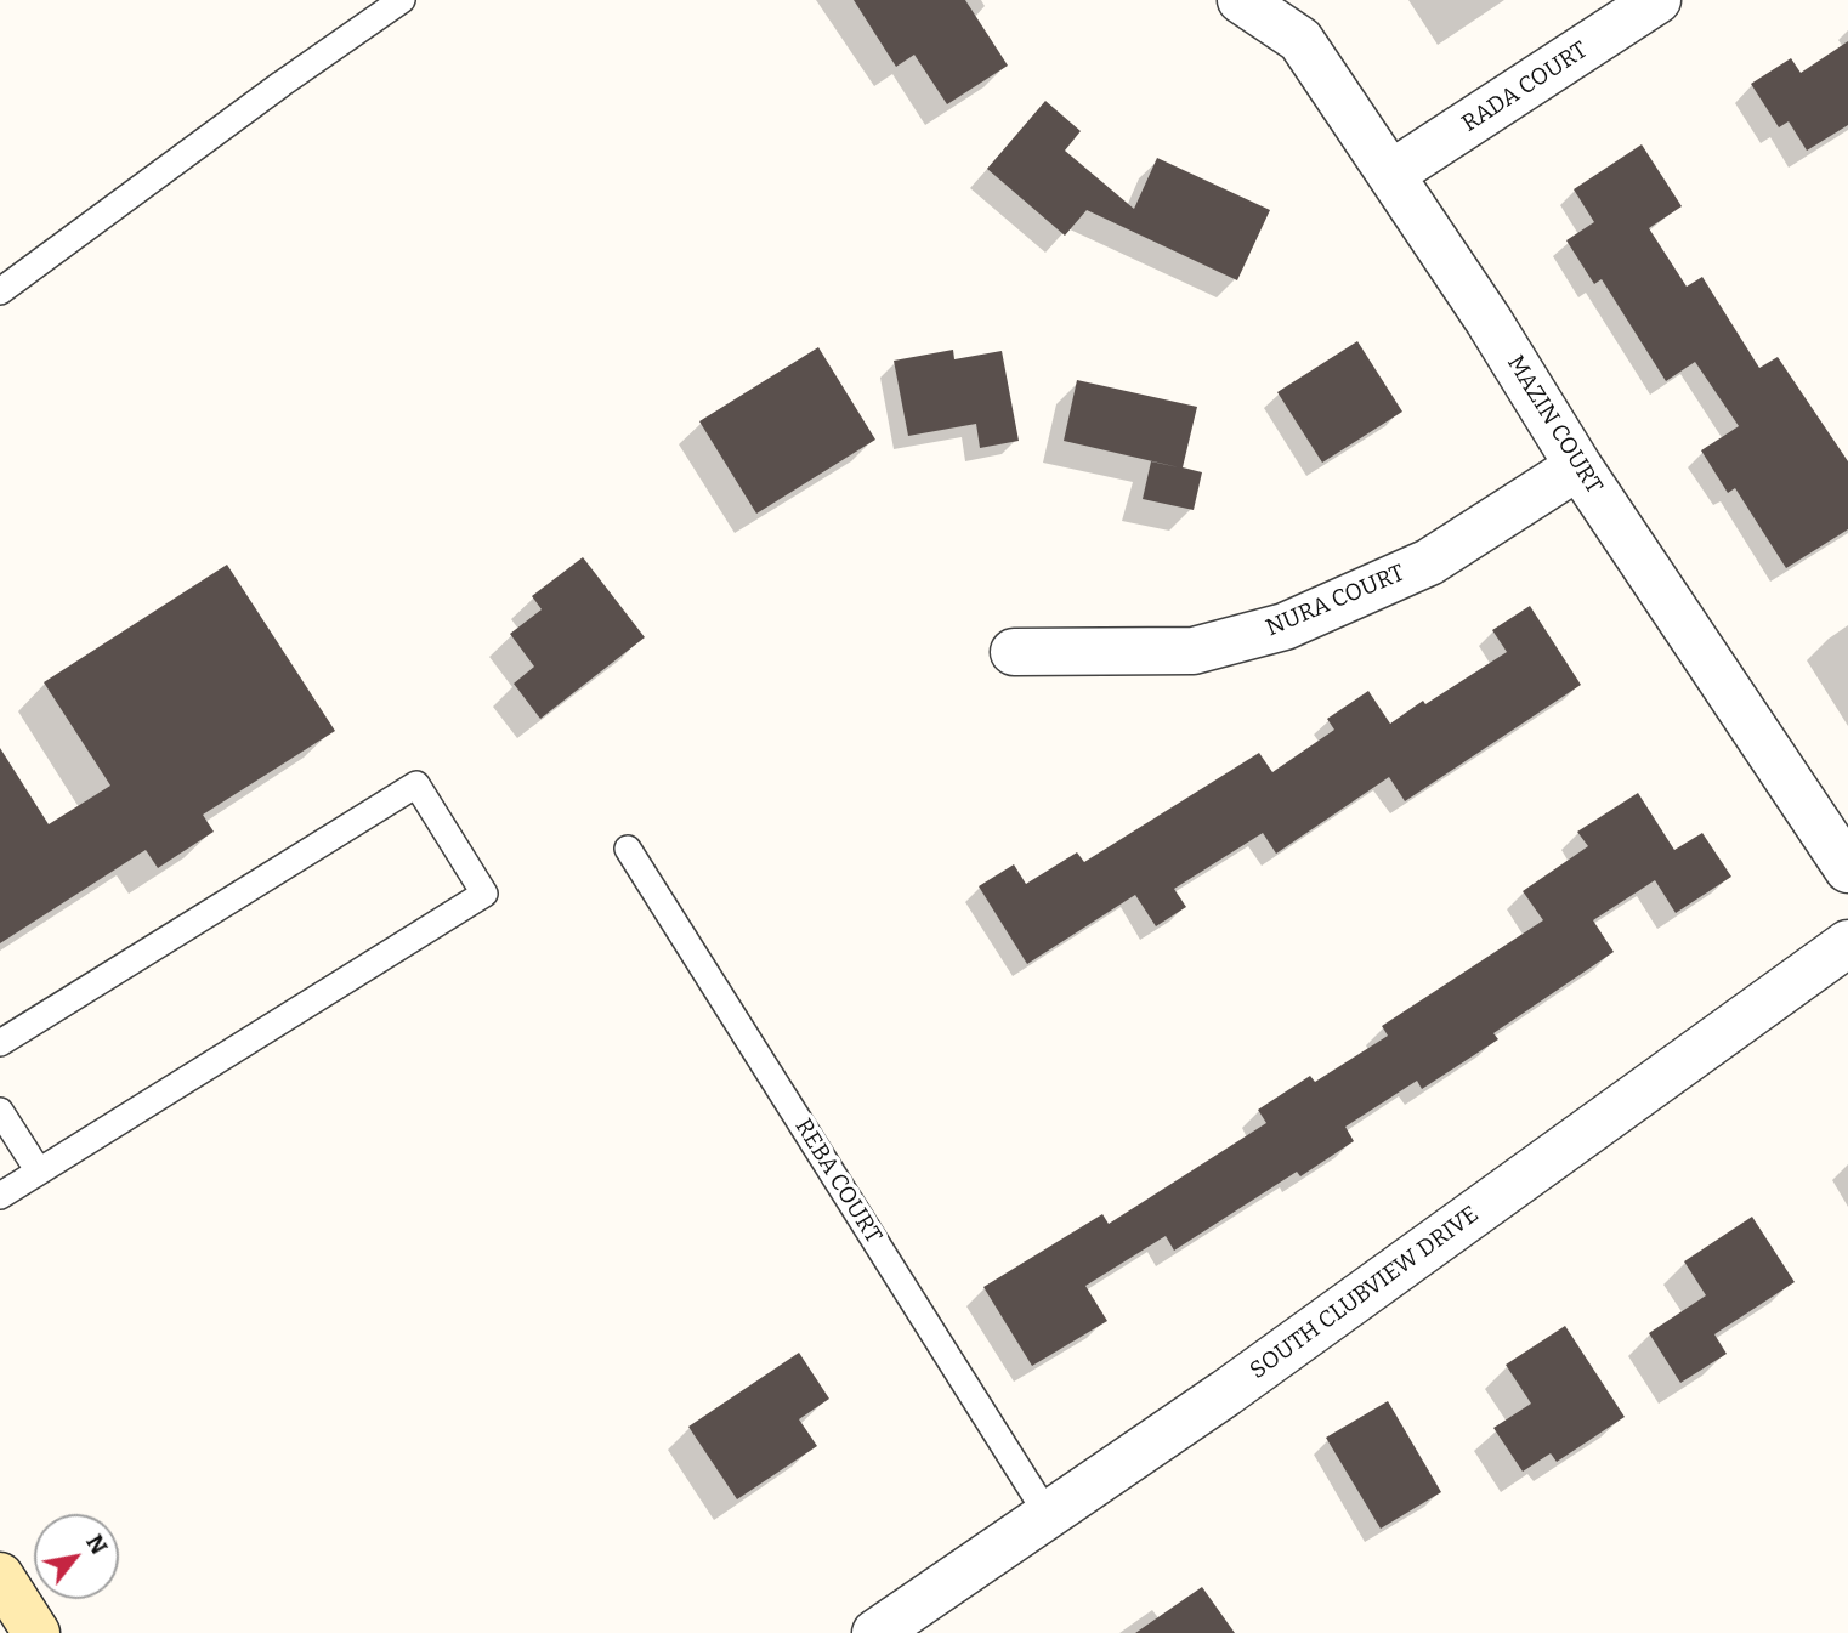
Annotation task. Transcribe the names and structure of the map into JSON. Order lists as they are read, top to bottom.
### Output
{
  "streets": {
    "street": [
      "RADA COURT",
      "MAZIN COURT",
      "NURA COURT",
      "SOUTH CLUBVIEW DRIVE"
    ],
    "lane": ["REBA COURT"]
  },
  "crossings": [
    ["RADA COURT", "MAZIN COURT"],
    ["MAZIN COURT", "NURA COURT"],
    ["REBA COURT", "SOUTH CLUBVIEW DRIVE"]
  ],
  "north": "top right"
}
